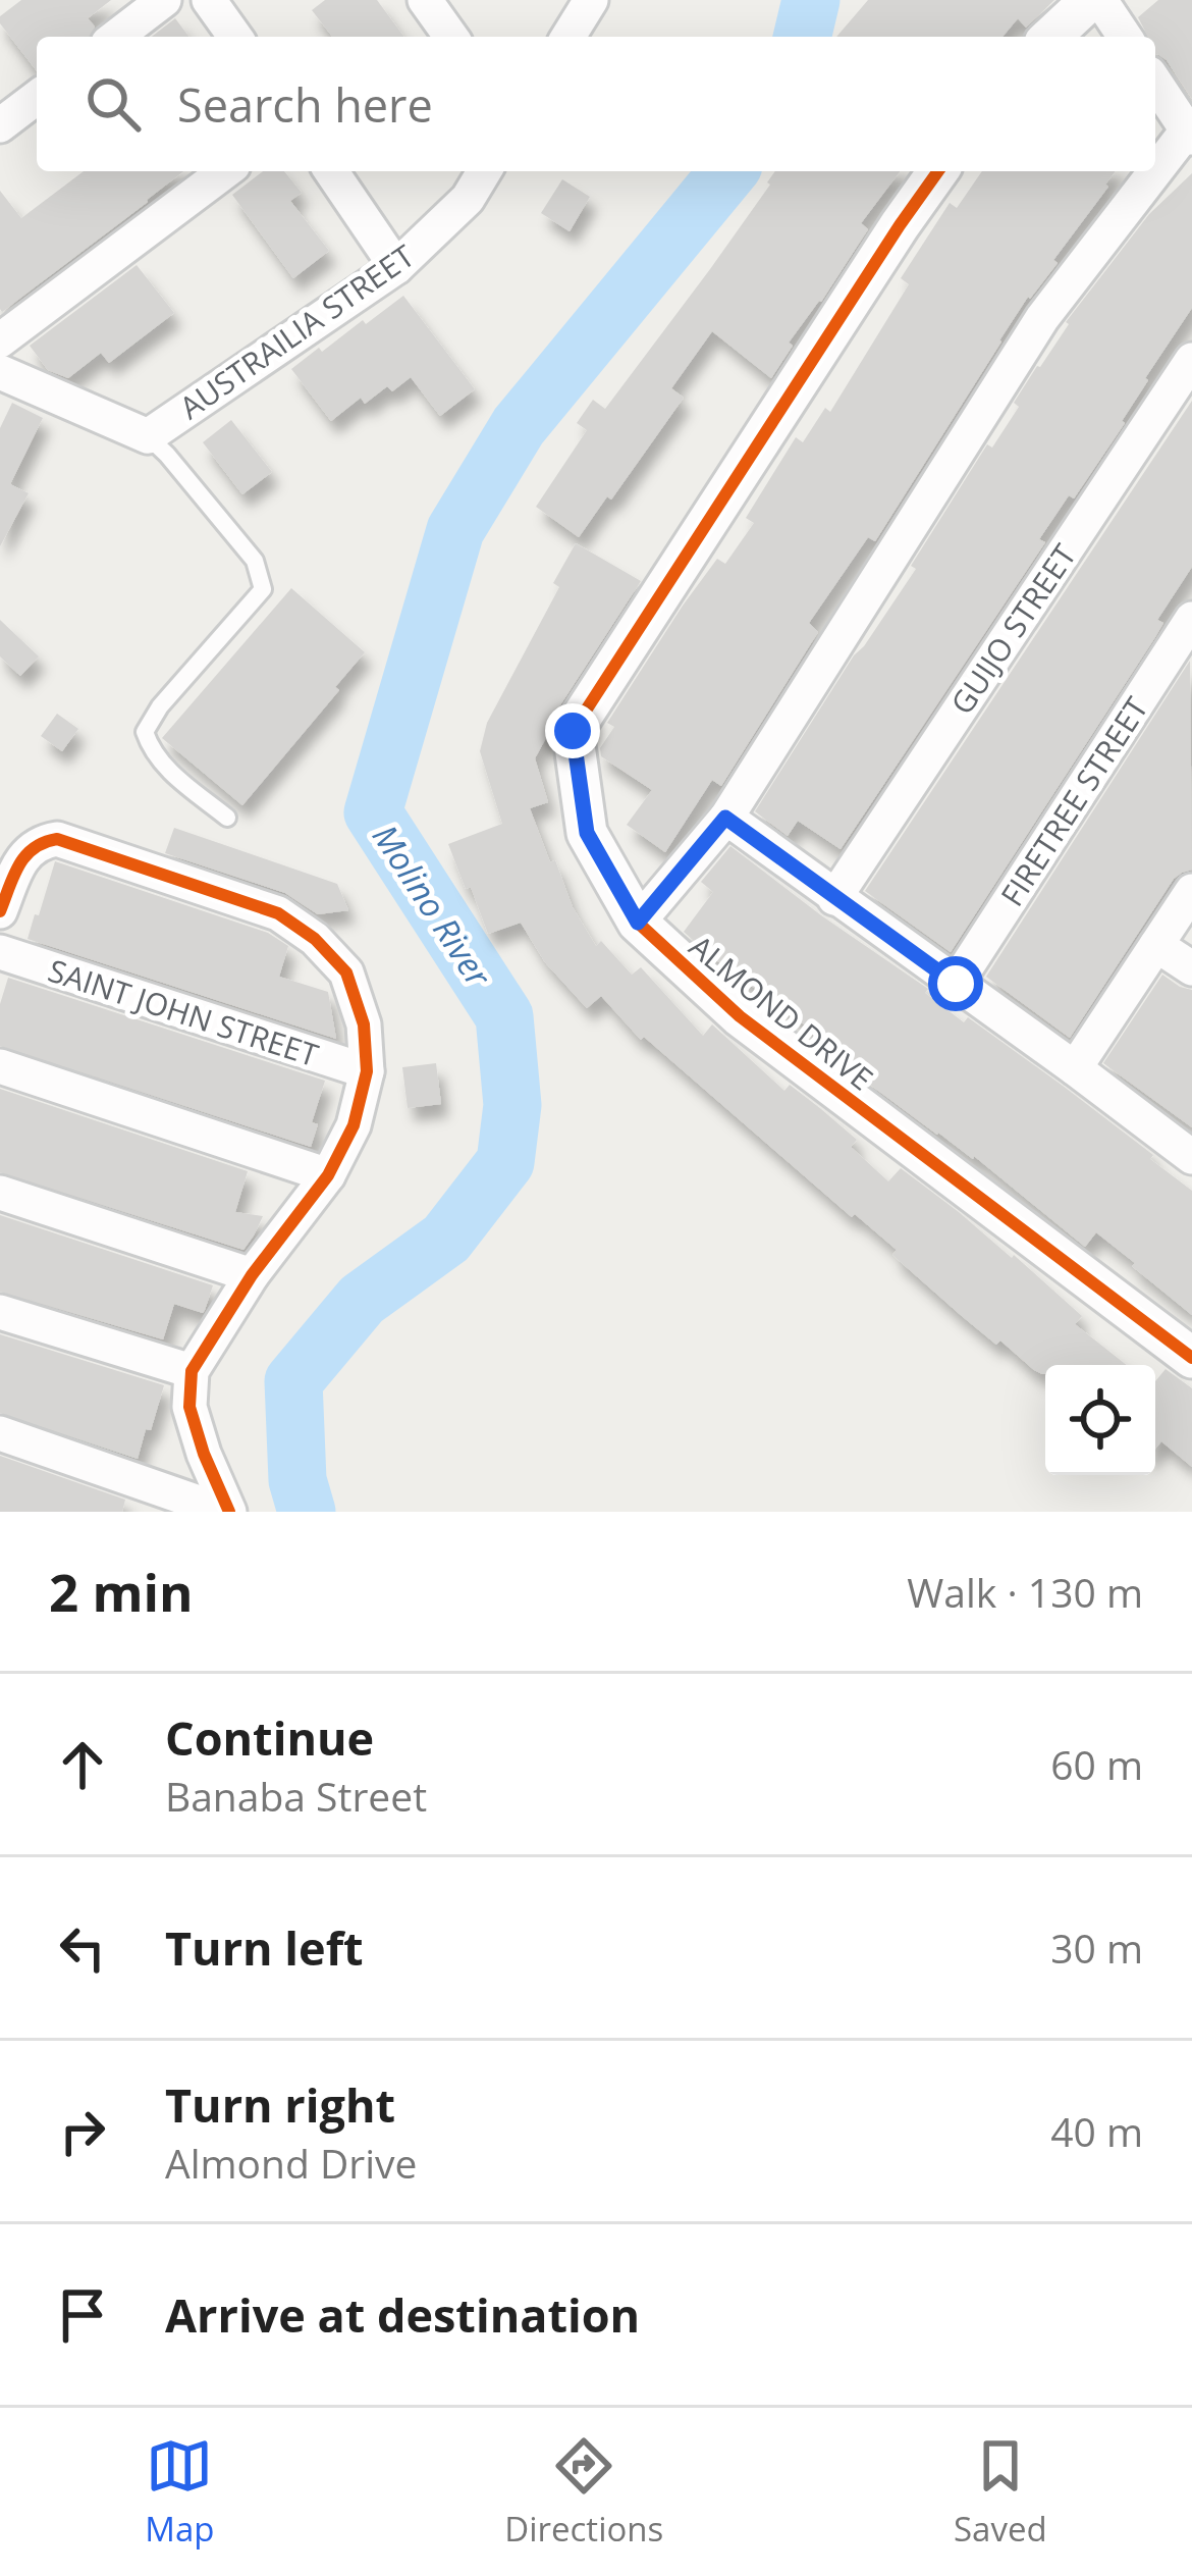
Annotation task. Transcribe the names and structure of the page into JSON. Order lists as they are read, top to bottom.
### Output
{
  "streets": {
    "street": [
      "AUSTRAILIA STREET",
      "GUIJO STREET",
      "FIRETREE STREET",
      "SAINT JOHN STREET",
      "ALMOND DRIVE"
    ]
  },
  "water": ["Molino River"],
  "page": {
    "search": "Search here",
    "heading": ["2 min", "Walk · 130 m"],
    "list": [
      ["Continue", "Banaba Street", "60 m"],
      ["Turn left", "30 m"],
      ["Turn right", "Almond Drive", "40 m"],
      "Arrive at destination"
    ],
    "nav": ["Map", "Directions", "Saved"]
  }
}
